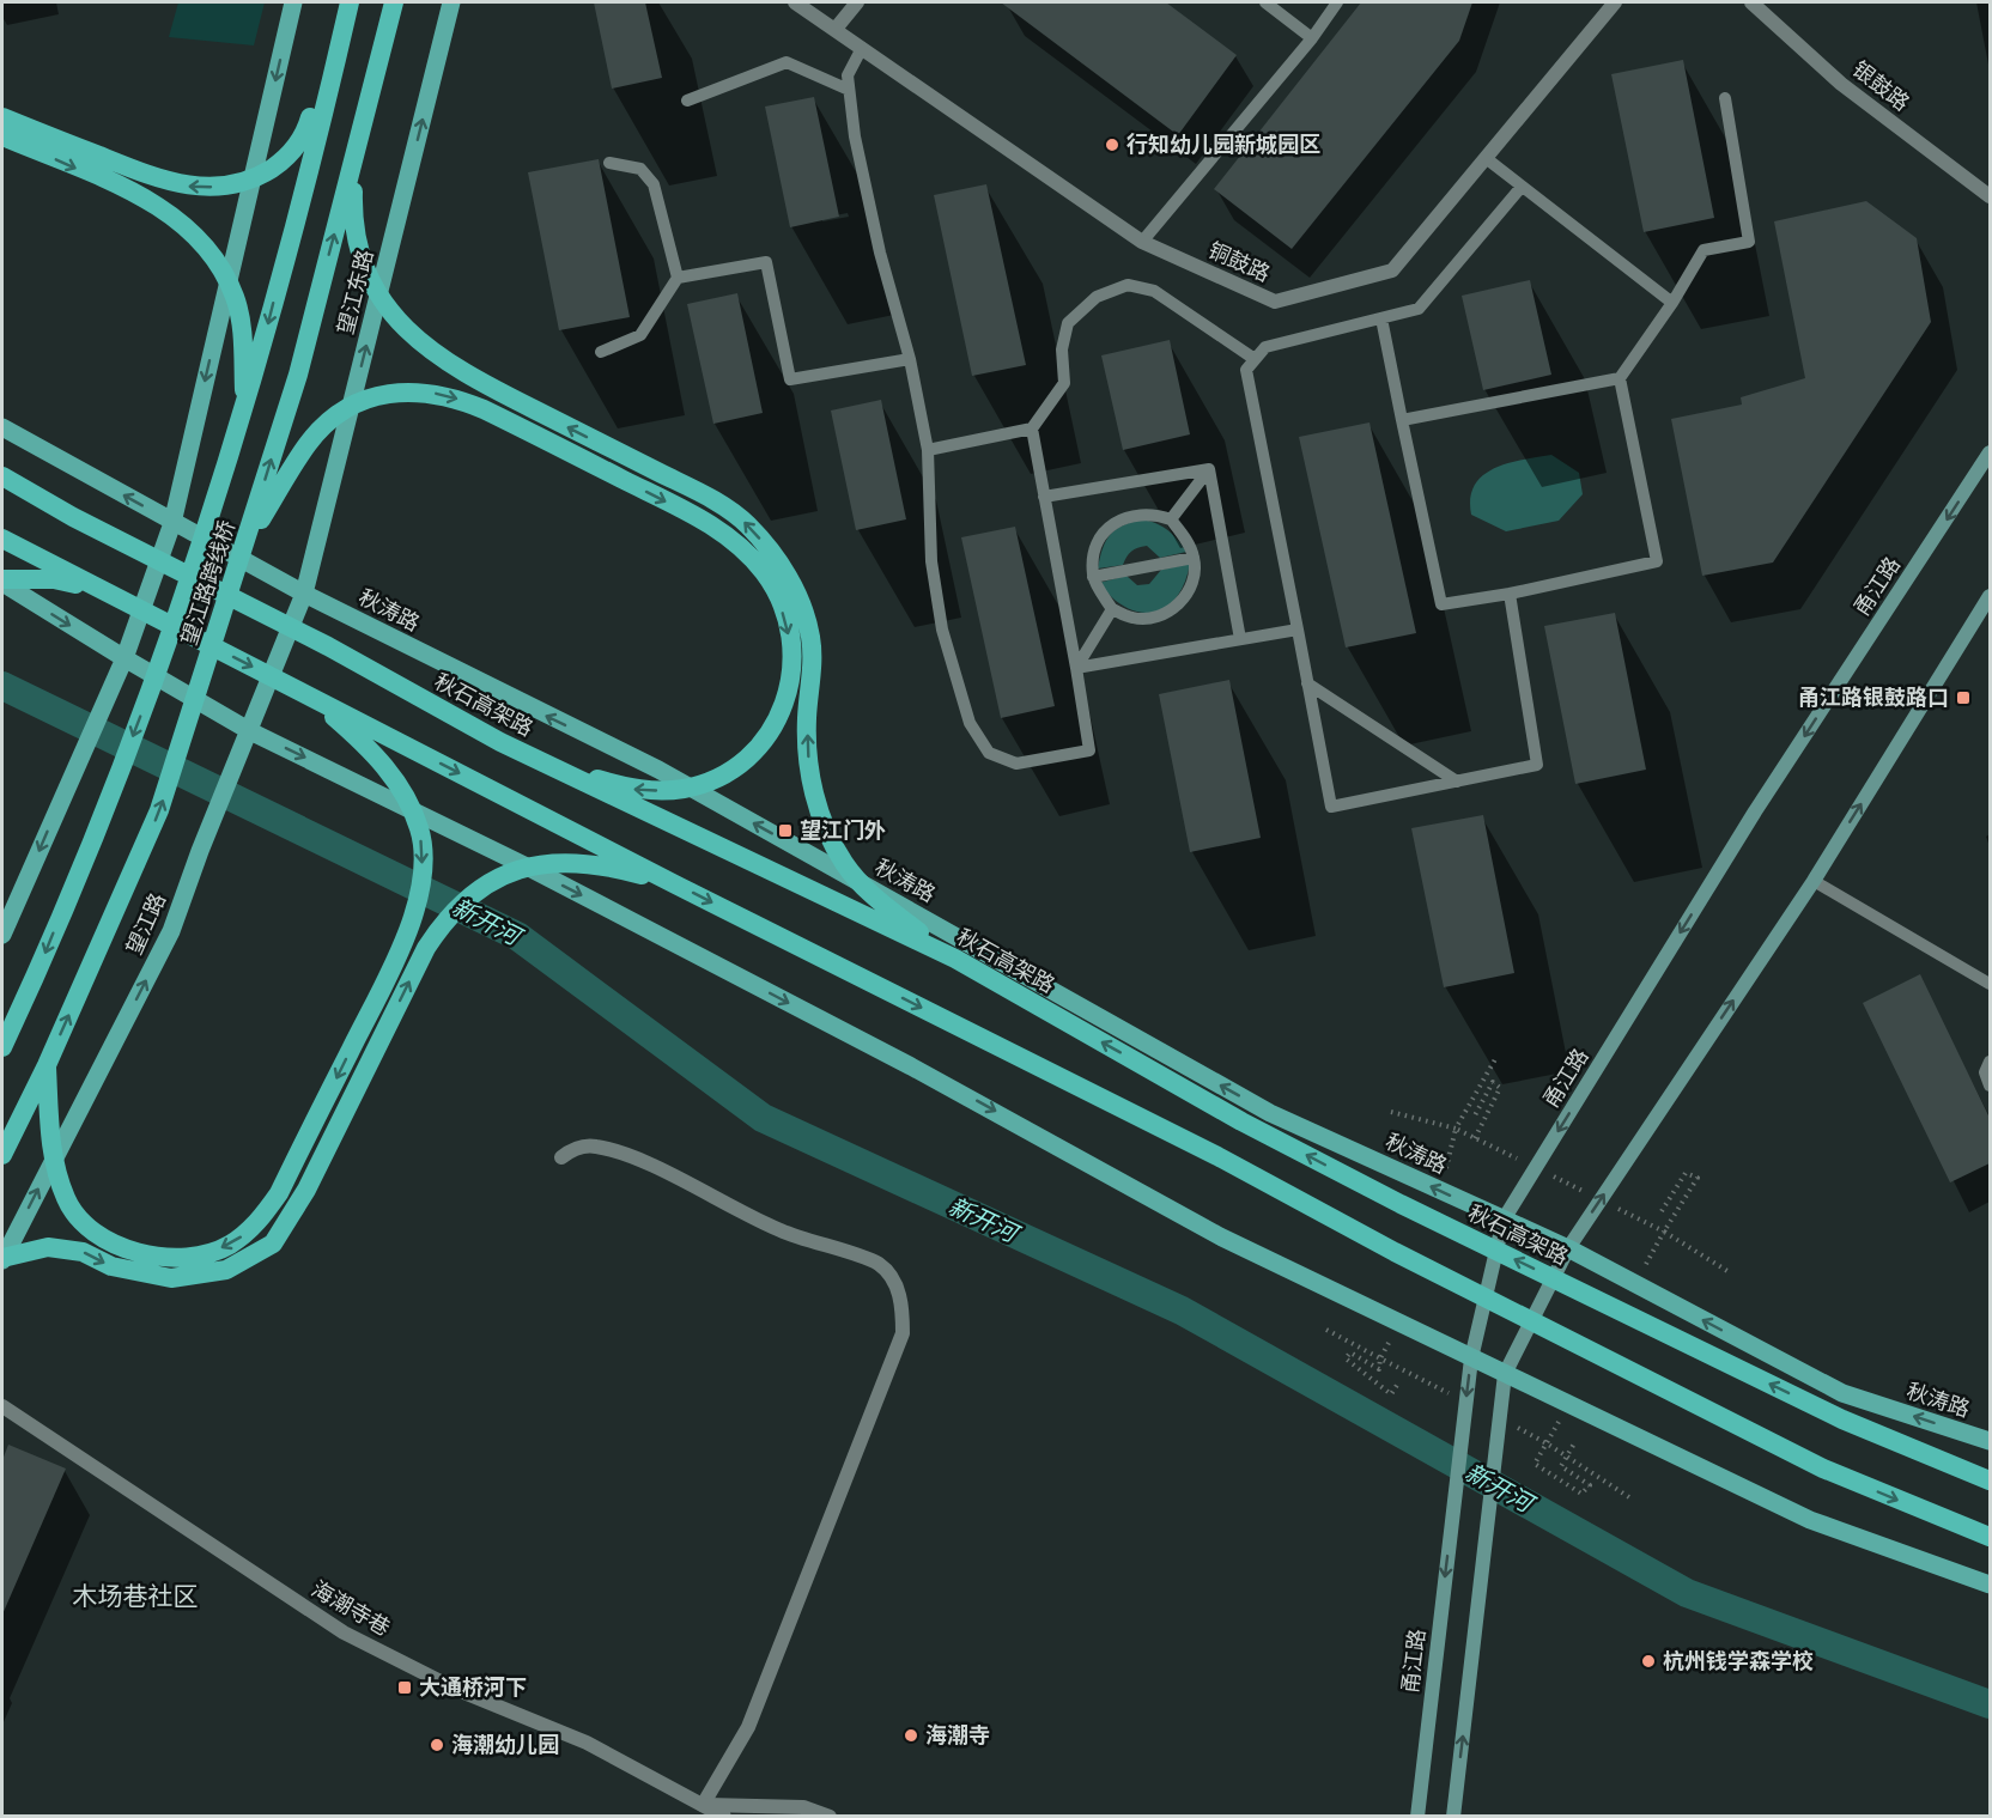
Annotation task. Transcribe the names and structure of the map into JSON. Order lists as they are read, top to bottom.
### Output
{
  "streets": {
    "highway": ["望江路跨线桥", "秋石高架路"],
    "main road": [
      "望江东路",
      "甬江路",
      "秋涛路",
      "望江路"
    ],
    "street": ["银鼓路", "铜鼓路", "海潮寺巷"]
  },
  "crossings": [
    ["望江东路", "秋涛路"],
    ["望江东路", "望江路"],
    ["甬江路", "秋涛路"],
    ["秋涛路", "望江路"]
  ],
  "districts": ["木场巷社区"],
  "water": ["新开河"],
  "places": {
    "other": [
      "行知幼儿园新城园区",
      "杭州钱学森学校",
      "海潮寺",
      "海潮幼儿园"
    ],
    "transit": ["甬江路银鼓路口", "望江门外", "大通桥河下"]
  }
}
